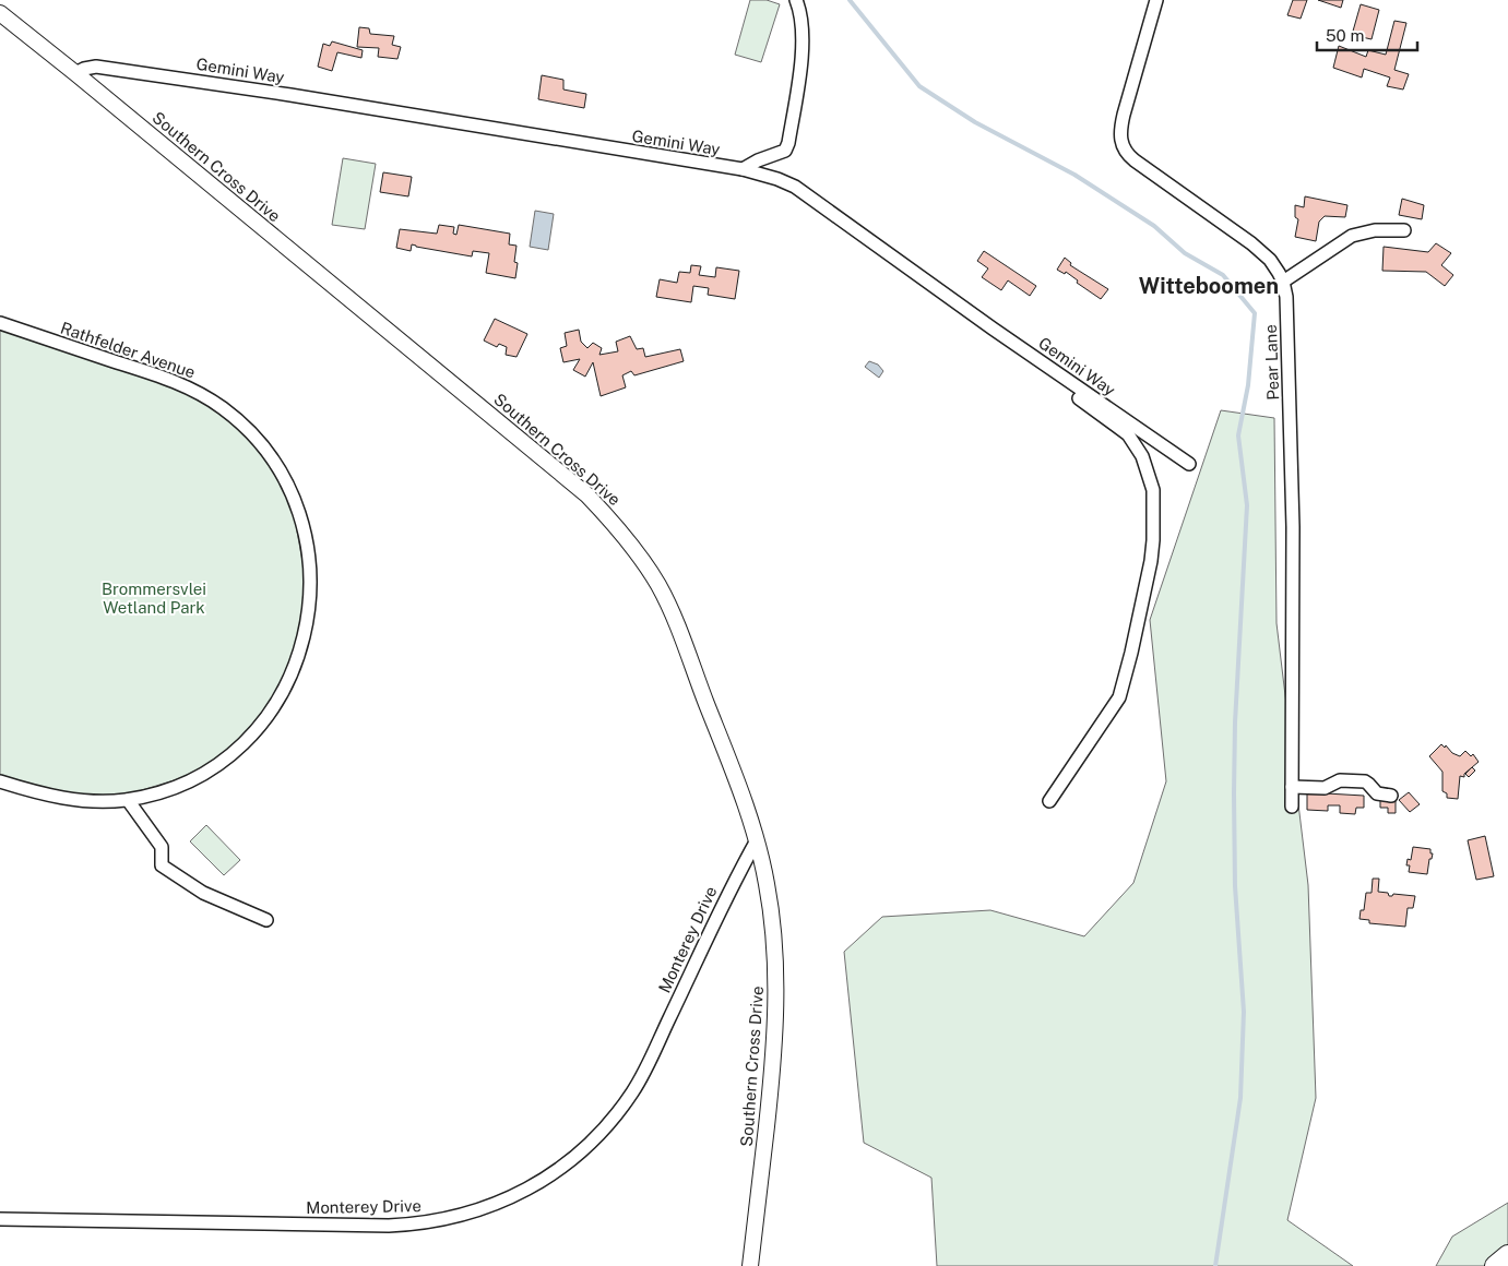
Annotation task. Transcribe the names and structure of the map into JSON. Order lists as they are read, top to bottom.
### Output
{
  "streets": {
    "street": [
      "Gemini Way",
      "Southern Cross Drive",
      "Rathfelder Avenue",
      "Pear Lane",
      "Monterey Drive"
    ]
  },
  "crossings": [
    ["Gemini Way", "Southern Cross Drive"],
    ["Southern Cross Drive", "Monterey Drive"]
  ],
  "districts": ["Witteboomen"],
  "parks": ["Brommersvlei Wetland Park"],
  "scale_bar": "50 m"
}
